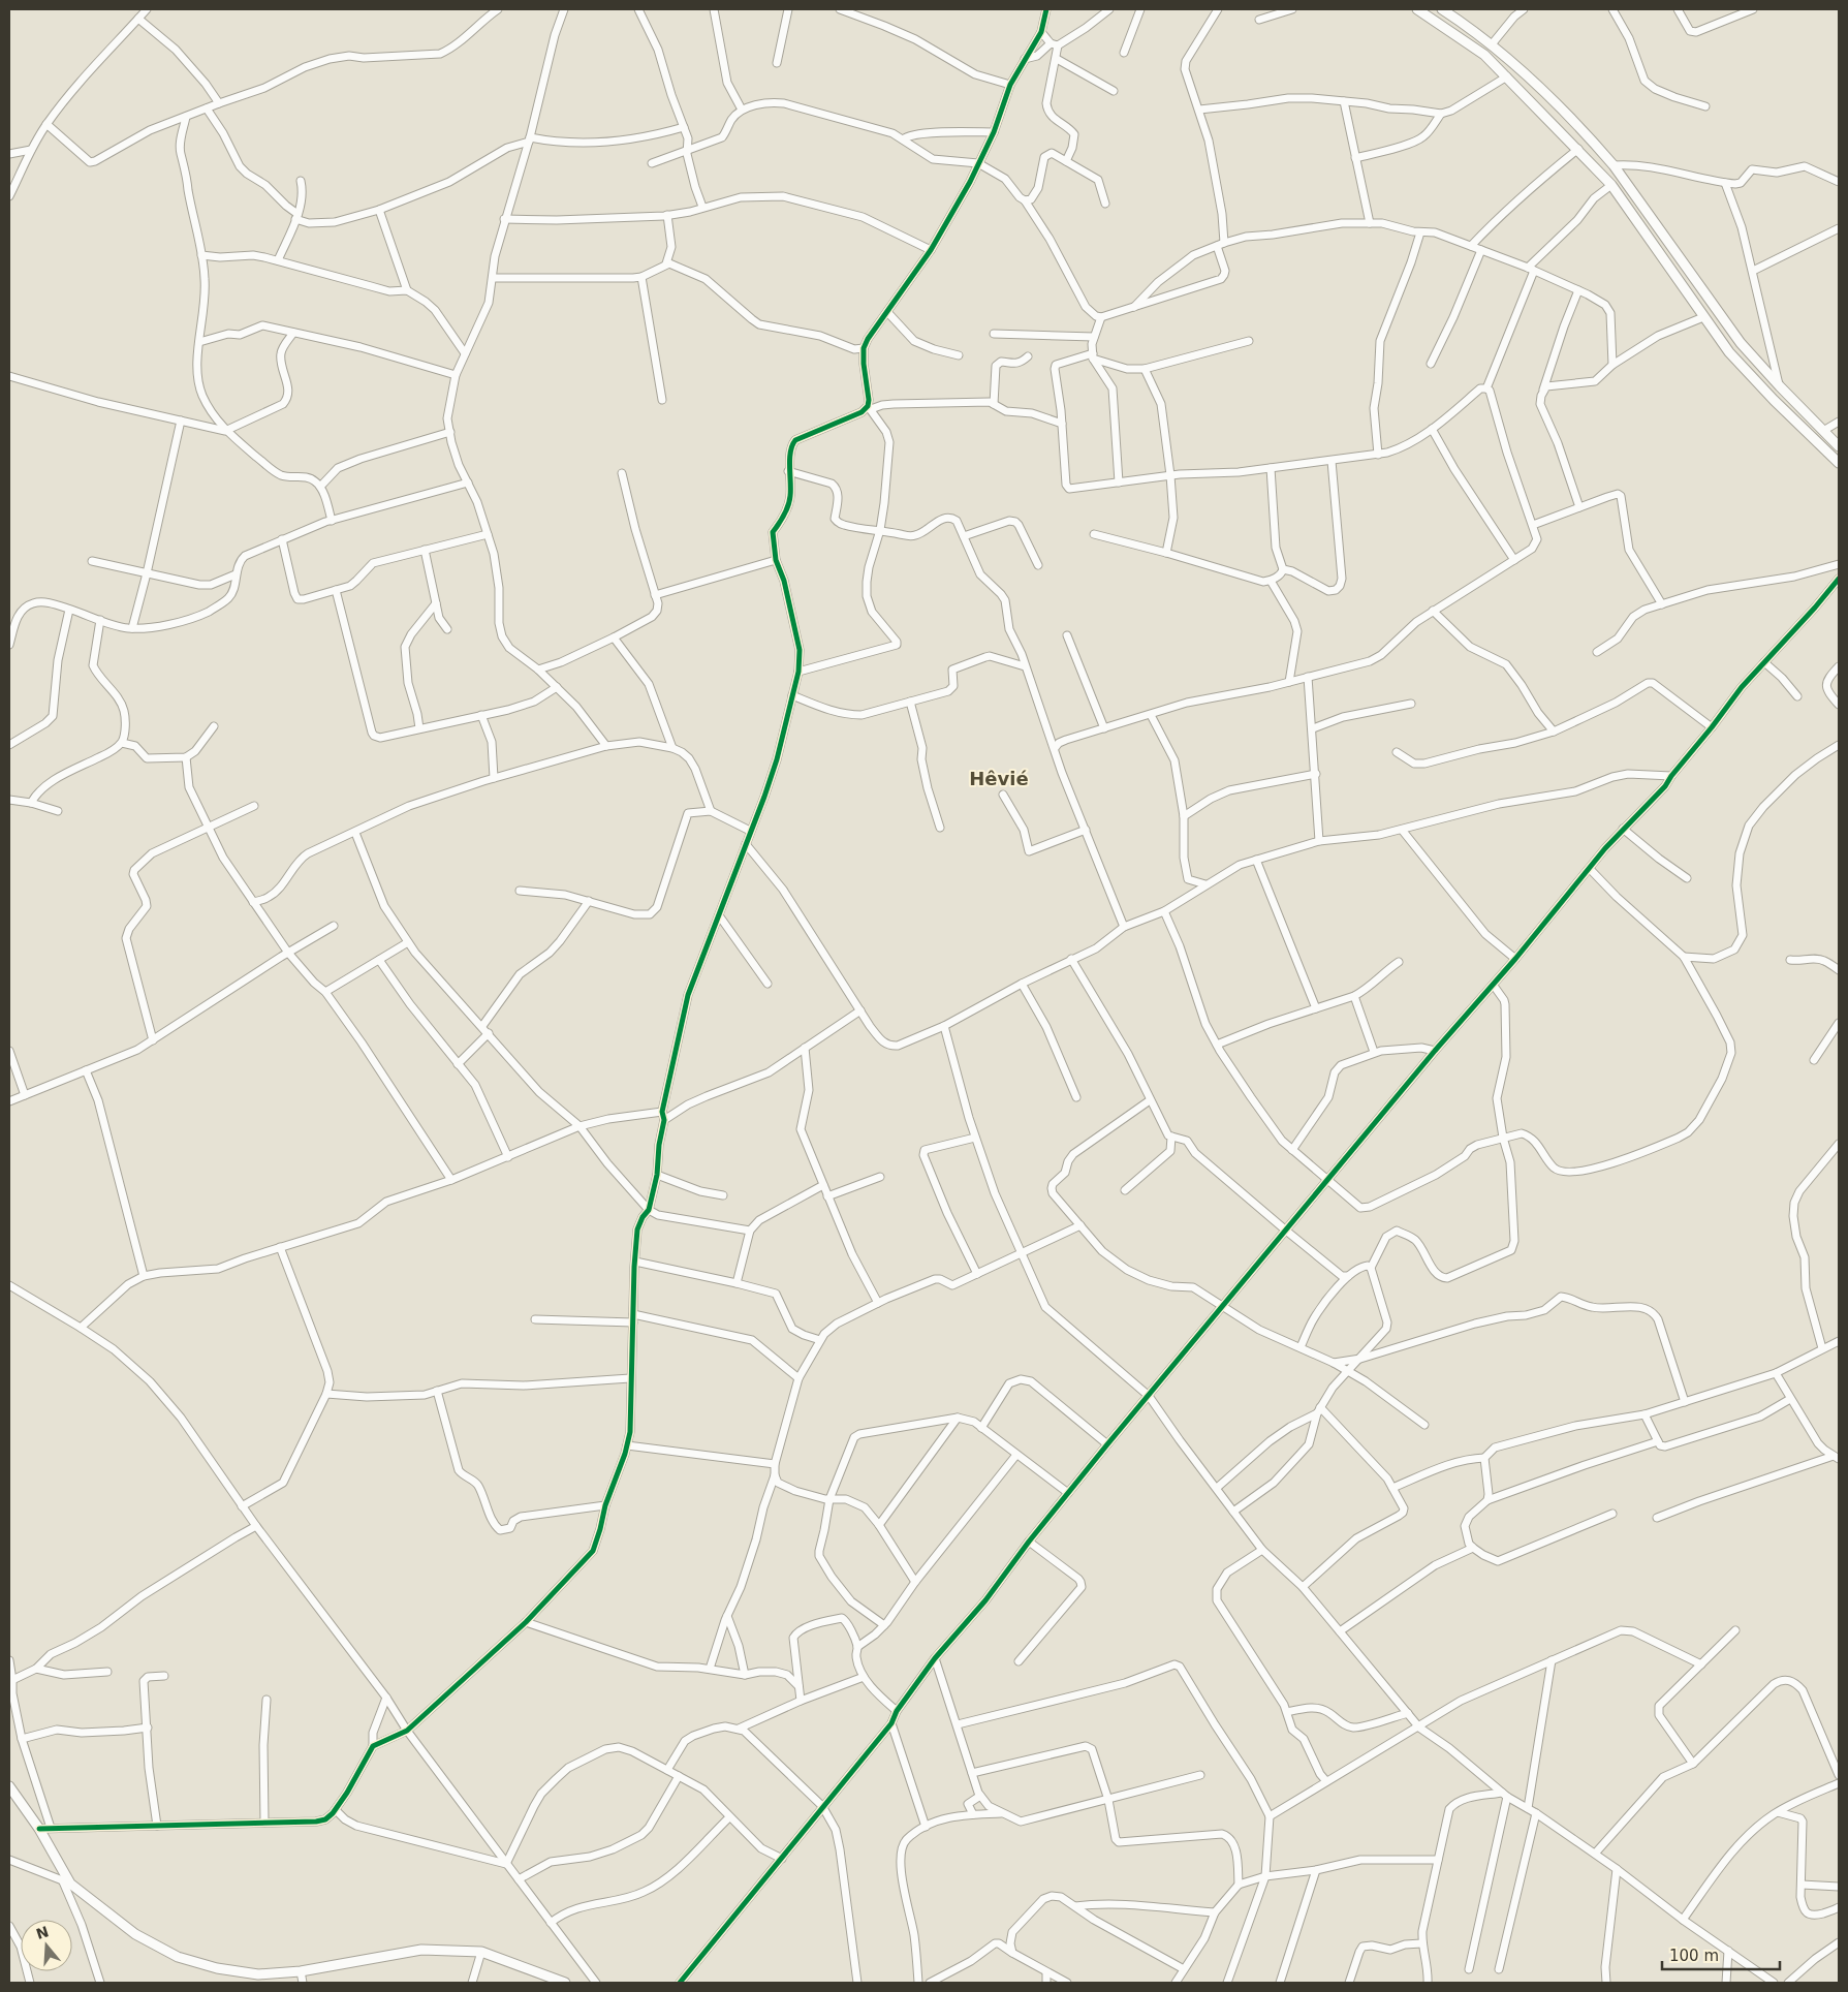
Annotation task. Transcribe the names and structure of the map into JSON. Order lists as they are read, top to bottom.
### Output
{
  "districts": ["Hêvié"],
  "scale_bar": "100 m",
  "north": "top"
}
